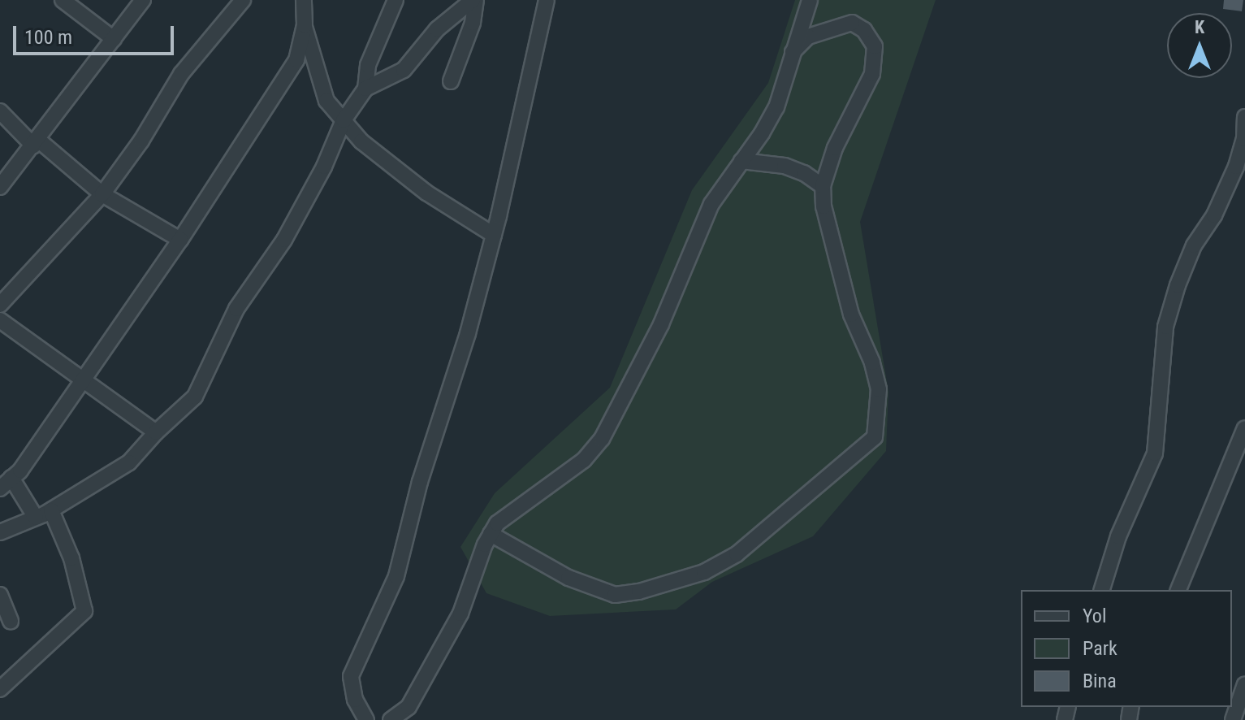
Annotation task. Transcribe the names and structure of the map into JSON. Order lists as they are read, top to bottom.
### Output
{
  "legend": ["Yol", "Park", "Bina"],
  "scale_bar": "100 m",
  "north": "top"
}
